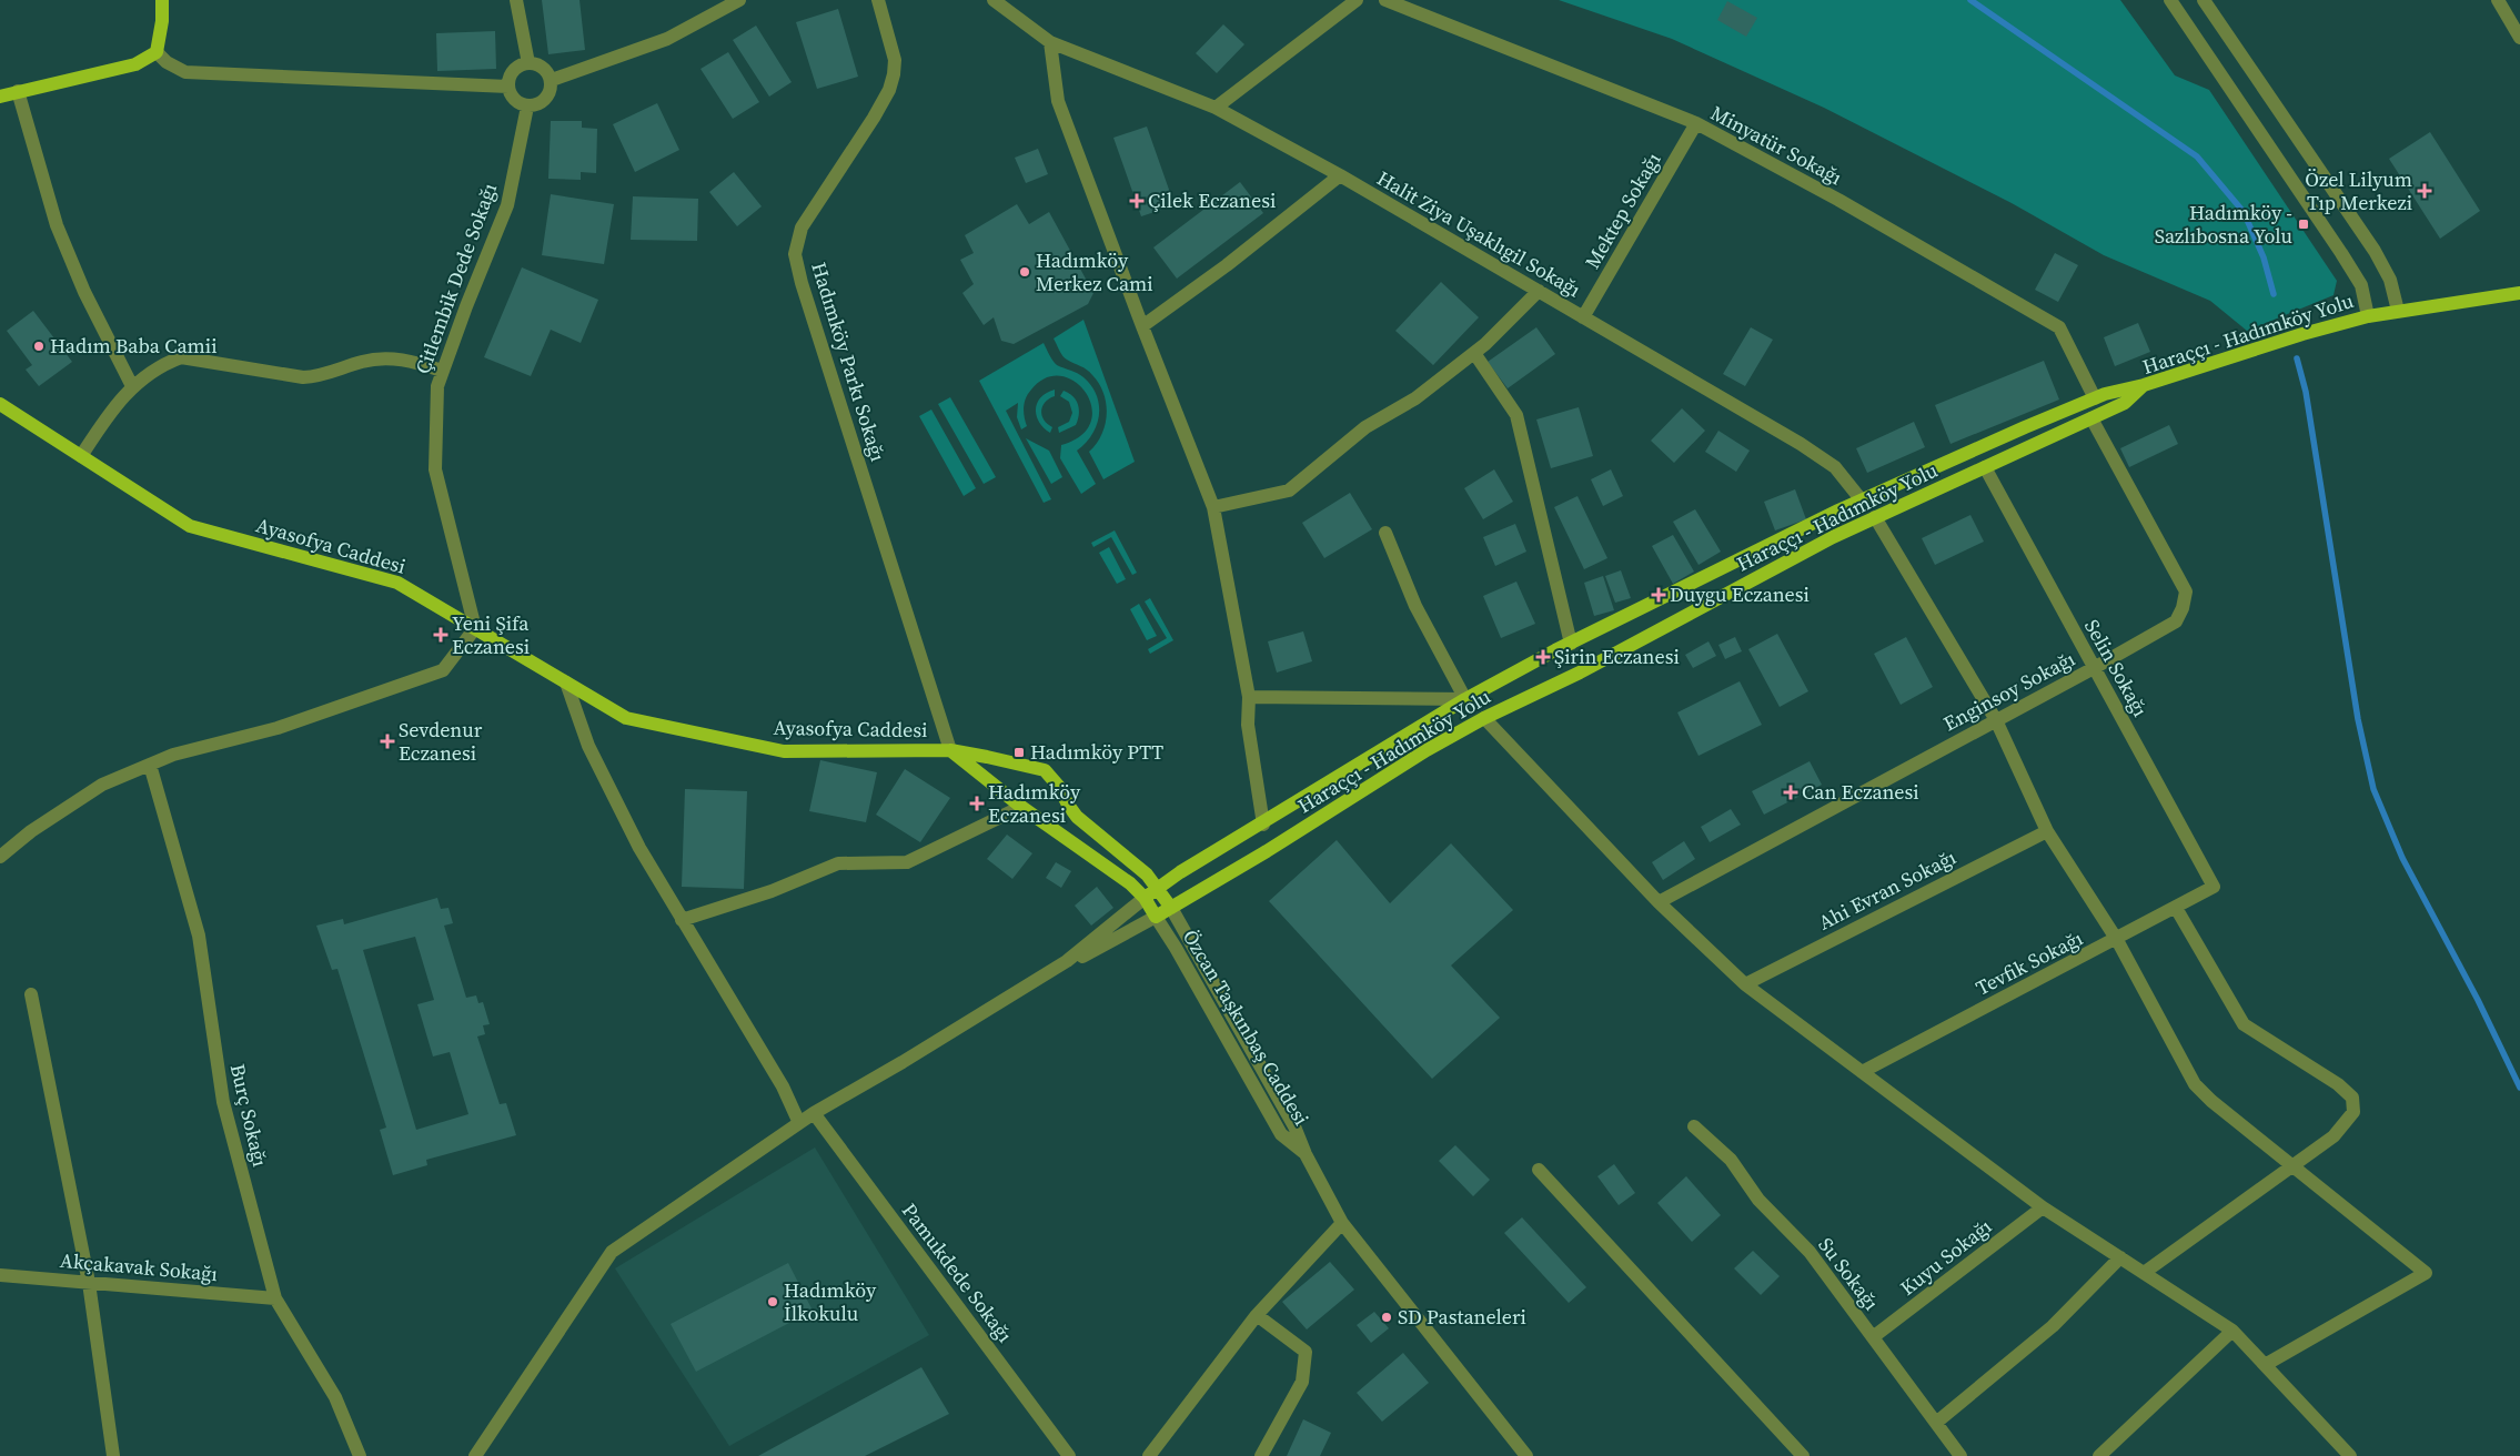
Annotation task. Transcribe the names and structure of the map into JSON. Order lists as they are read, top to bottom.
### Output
{
  "streets": {
    "main road": ["Haraççı - Hadımköy Yolu", "Ayasofya Caddesi"],
    "street": [
      "Minyatür Sokağı",
      "Mektep Sokağı",
      "Halit Ziya Uşaklıgil Sokağı",
      "Çitlembik Dede Sokağı",
      "Hadımköy Parkı Sokağı",
      "Selin Sokağı",
      "Enginsoy Sokağı",
      "Ahi Evran Sokağı",
      "Tevfik Sokağı",
      "Özcan Taşkınbaş Caddesi",
      "Burç Sokağı",
      "Kuyu Sokağı",
      "Akçakavak Sokağı",
      "Pamukdede Sokağı",
      "Su Sokağı"
    ]
  },
  "crossings": [
    ["Minyatür Sokağı", "Mektep Sokağı"],
    ["Mektep Sokağı", "Halit Ziya Uşaklıgil Sokağı"],
    ["Çitlembik Dede Sokağı", "Ayasofya Caddesi"],
    ["Haraççı - Hadımköy Yolu", "Ayasofya Caddesi"],
    ["Haraççı - Hadımköy Yolu", "Selin Sokağı"],
    ["Haraççı - Hadımköy Yolu", "Enginsoy Sokağı"],
    ["Haraççı - Hadımköy Yolu", "Özcan Taşkınbaş Caddesi"],
    ["Hadımköy Parkı Sokağı", "Ayasofya Caddesi"],
    ["Ayasofya Caddesi", "Özcan Taşkınbaş Caddesi"],
    ["Selin Sokağı", "Enginsoy Sokağı"],
    ["Selin Sokağı", "Tevfik Sokağı"],
    ["Burç Sokağı", "Akçakavak Sokağı"],
    ["Kuyu Sokağı", "Su Sokağı"]
  ],
  "places": {
    "health": [
      "Özel Lilyum Tıp Merkezi",
      "Çilek Eczanesi",
      "Duygu Eczanesi",
      "Yeni Şifa Eczanesi",
      "Şirin Eczanesi",
      "Sevdenur Eczanesi",
      "Can Eczanesi",
      "Hadımköy Eczanesi"
    ],
    "transit": ["Hadımköy - Sazlıbosna Yolu", "Hadımköy PTT"],
    "other": [
      "Hadımköy Merkez Cami",
      "Hadım Baba Camii",
      "Hadımköy İlkokulu",
      "SD Pastaneleri"
    ]
  }
}
